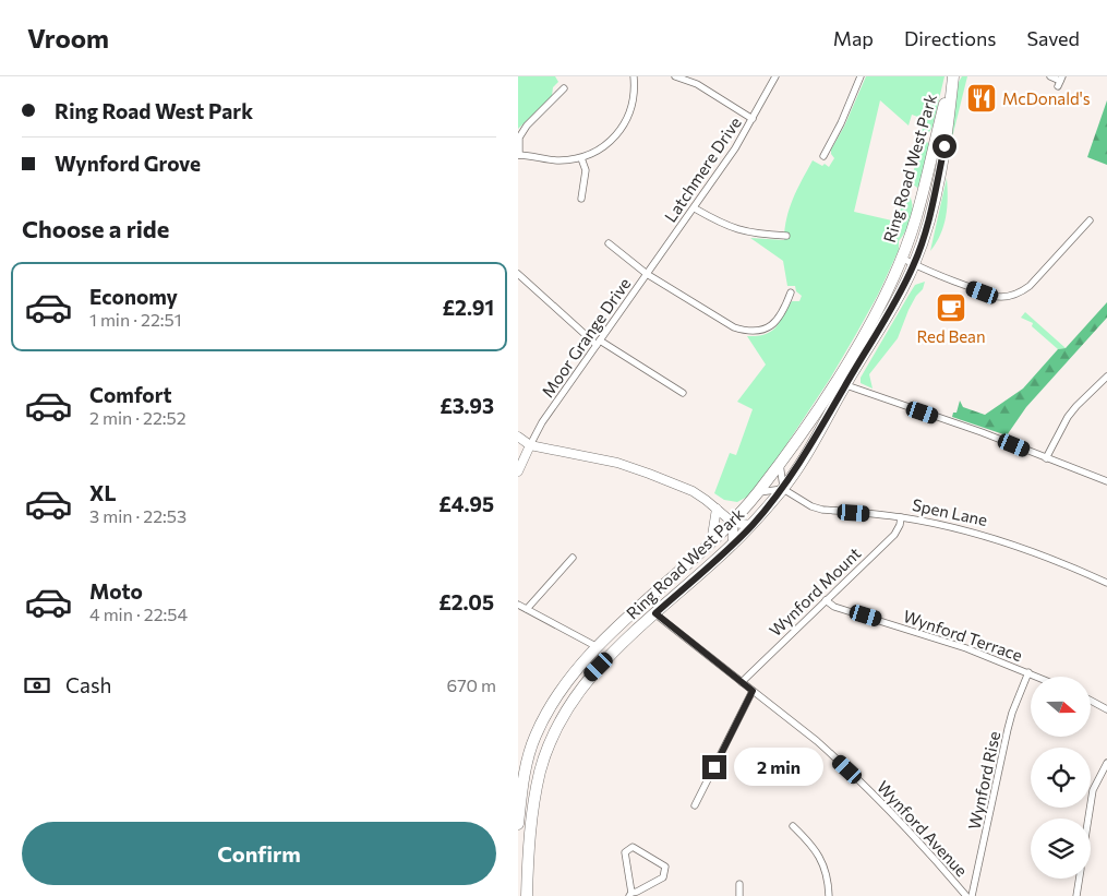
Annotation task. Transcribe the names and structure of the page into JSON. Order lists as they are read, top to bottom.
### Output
{
  "streets": {
    "highway": ["Ring Road West Park"],
    "street": [
      "Latchmere Drive",
      "Moor Grange Drive",
      "Spen Lane",
      "Wynford Mount",
      "Wynford Terrace",
      "Wynford Rise",
      "Wynford Avenue"
    ]
  },
  "crossings": [
    ["Ring Road West Park", "Spen Lane"],
    ["Ring Road West Park", "Wynford Avenue"],
    ["Latchmere Drive", "Moor Grange Drive"],
    ["Spen Lane", "Wynford Mount"],
    ["Wynford Mount", "Wynford Terrace"],
    ["Wynford Mount", "Wynford Avenue"],
    ["Wynford Terrace", "Wynford Rise"]
  ],
  "places": {
    "restaurant": ["McDonald's"],
    "cafe": ["Red Bean"]
  },
  "north": "right",
  "page": {
    "header": "Vroom",
    "nav": ["Map", "Directions", "Saved"],
    "banner": ["Ring Road West Park", "Wynford Grove"],
    "heading": "Choose a ride",
    "list": [
      {
        "name": "Economy",
        "note": "1 min · 22:51",
        "value": "£2.91"
      },
      {
        "name": "Comfort",
        "note": "2 min · 22:52",
        "value": "£3.93"
      },
      {
        "name": "XL",
        "note": "3 min · 22:53",
        "value": "£4.95"
      },
      {
        "name": "Moto",
        "note": "4 min · 22:54",
        "value": "£2.05"
      }
    ],
    "pay": ["Cash", "670 m"],
    "bubble": "2 min",
    "buttons": "Confirm"
  }
}
